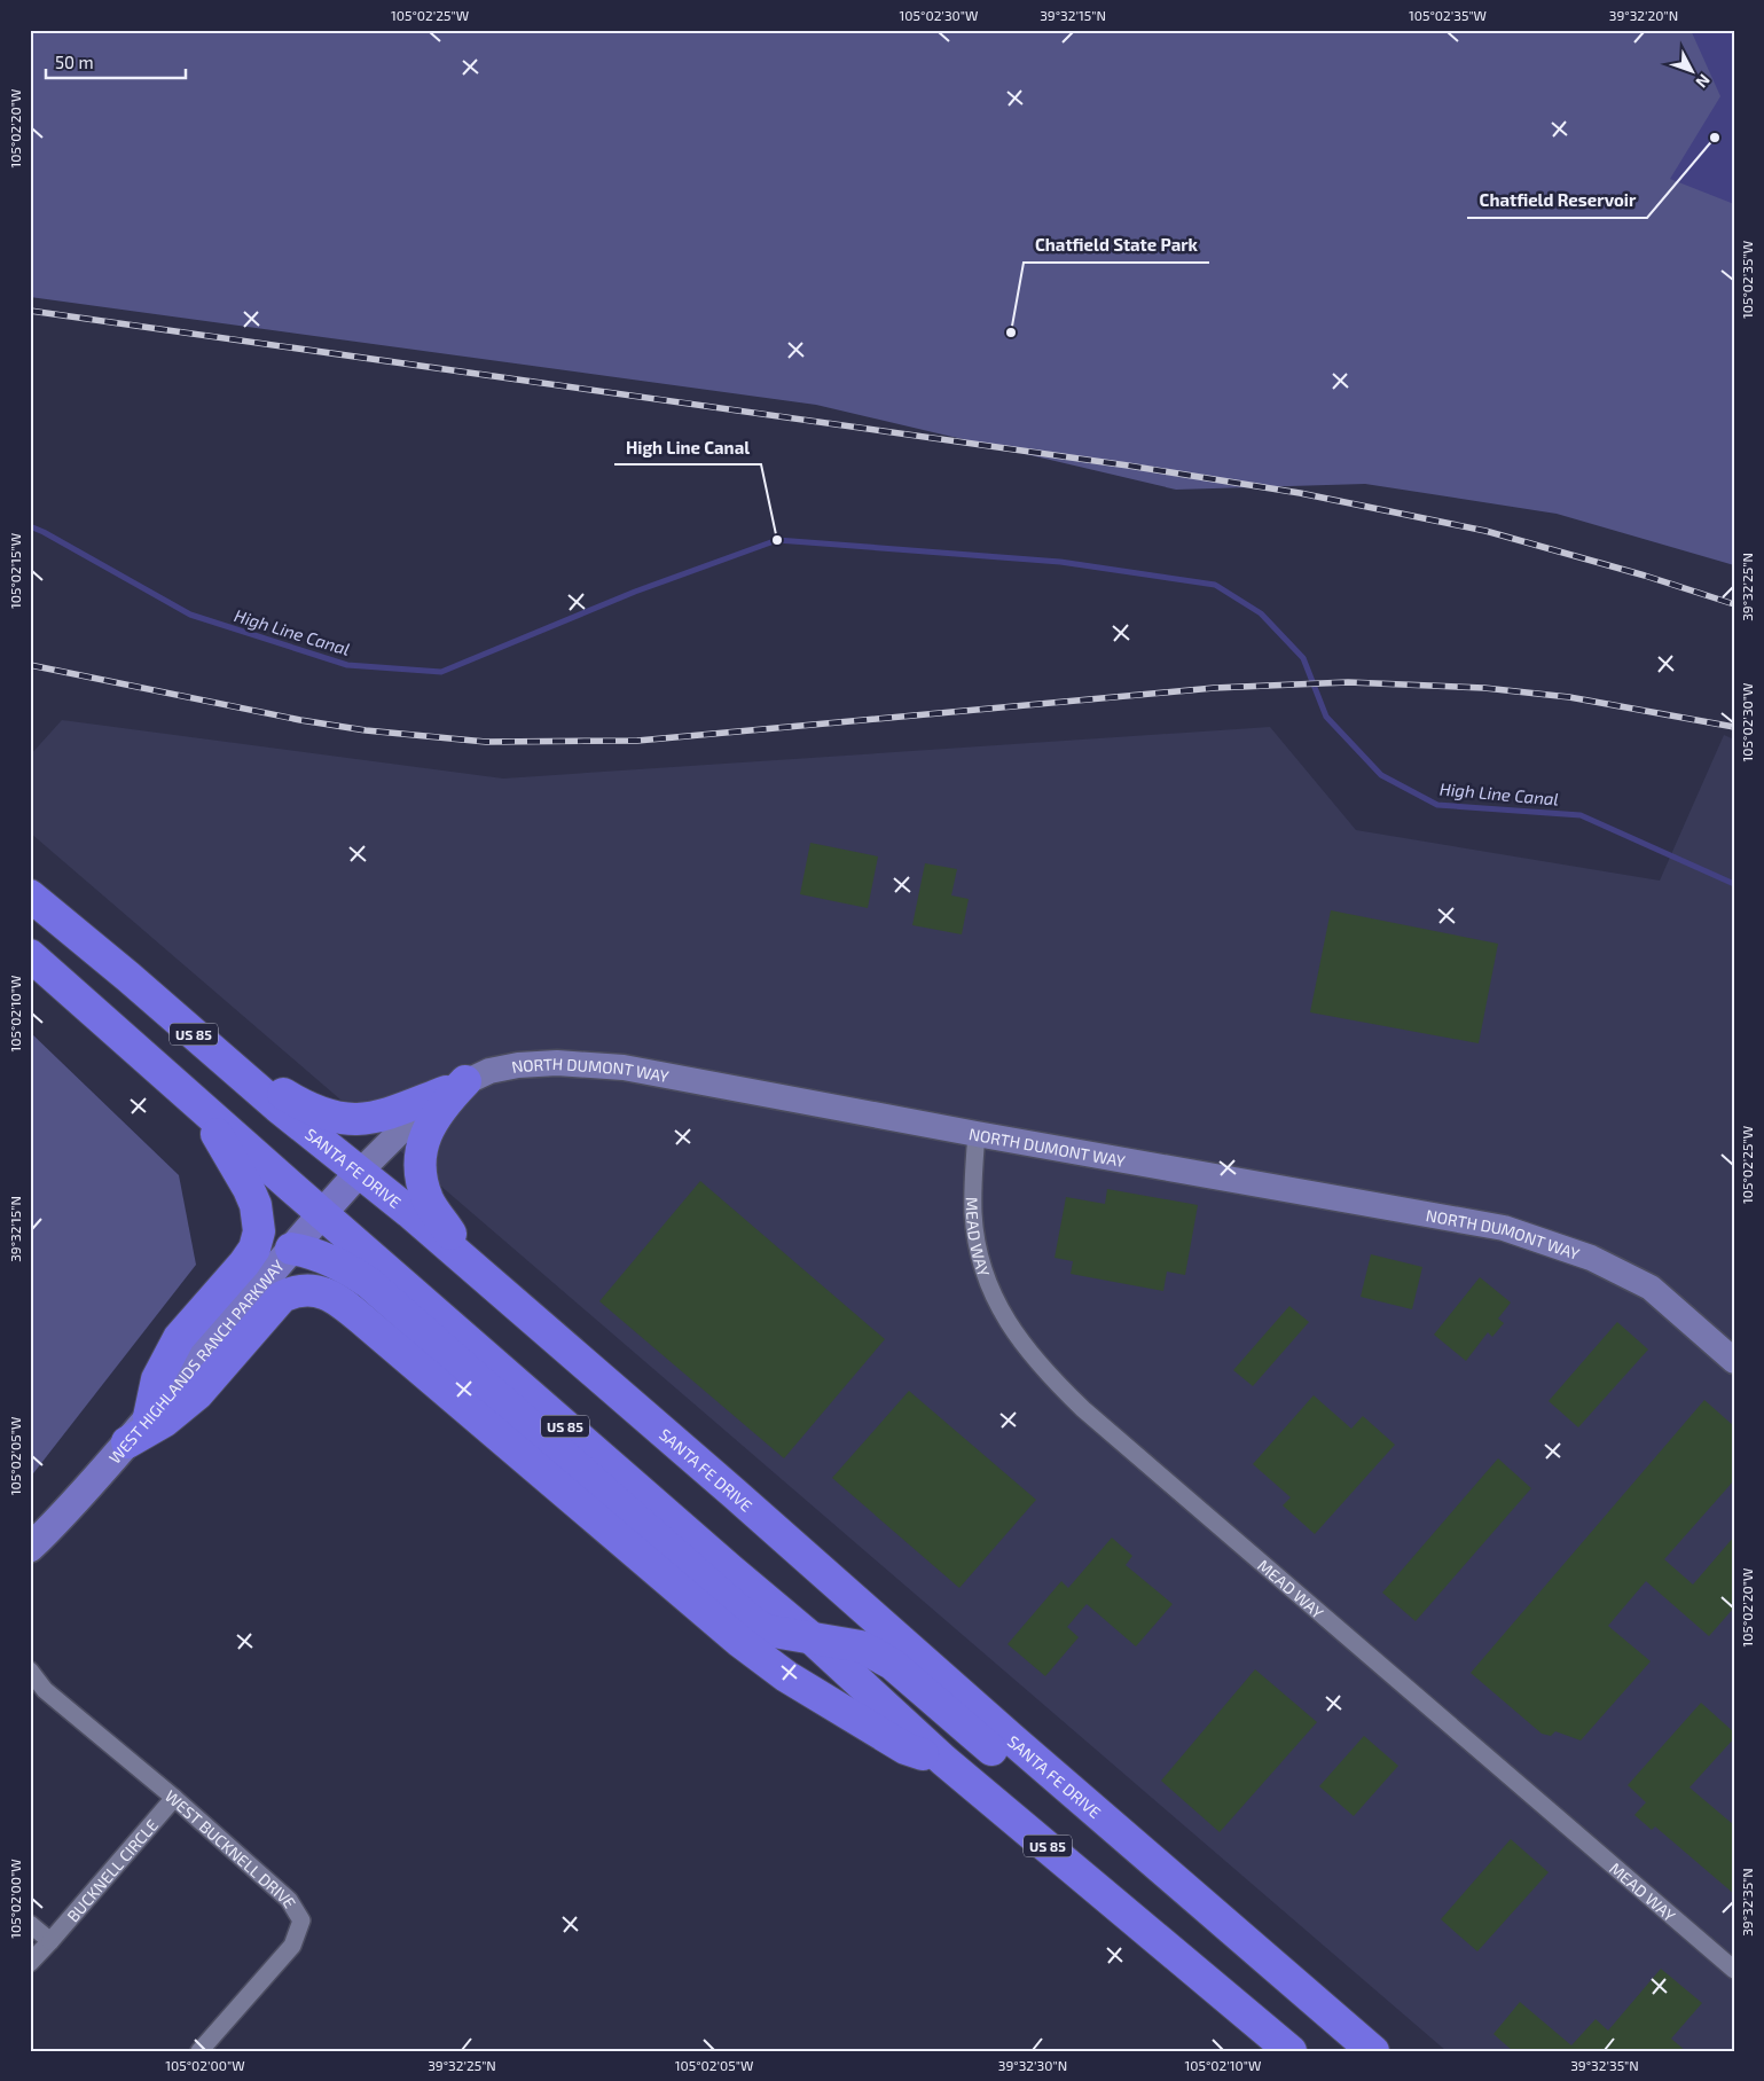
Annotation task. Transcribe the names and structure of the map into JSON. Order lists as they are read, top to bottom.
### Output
{
  "streets": {
    "highway": ["US 85", "SANTA FE DRIVE"],
    "main road": ["WEST HIGHLANDS RANCH PARKWAY"],
    "street": [
      "NORTH DUMONT WAY",
      "MEAD WAY",
      "WEST BUCKNELL DRIVE",
      "BUCKNELL CIRCLE"
    ]
  },
  "crossings": [
    ["US 85", "WEST HIGHLANDS RANCH PARKWAY"],
    ["NORTH DUMONT WAY", "SANTA FE DRIVE"],
    ["NORTH DUMONT WAY", "MEAD WAY"],
    ["NORTH DUMONT WAY", "WEST HIGHLANDS RANCH PARKWAY"],
    ["SANTA FE DRIVE", "WEST HIGHLANDS RANCH PARKWAY"],
    ["WEST BUCKNELL DRIVE", "BUCKNELL CIRCLE"]
  ],
  "water": ["High Line Canal"],
  "places": ["Chatfield Reservoir", "Chatfield State Park", "High Line Canal"],
  "scale_bar": "50 m",
  "north": "bottom right",
  "coordinates": [
    "105°02'25\"W",
    "105°02'30\"W",
    "39°32'15\"N",
    "105°02'35\"W",
    "39°32'20\"N",
    "105°02'20\"W",
    "105°02'15\"W",
    "39°32'25\"N",
    "105°02'10\"W",
    "105°02'05\"W",
    "105°02'00\"W",
    "39°32'35\"N",
    "39°32'30\"N"
  ]
}
